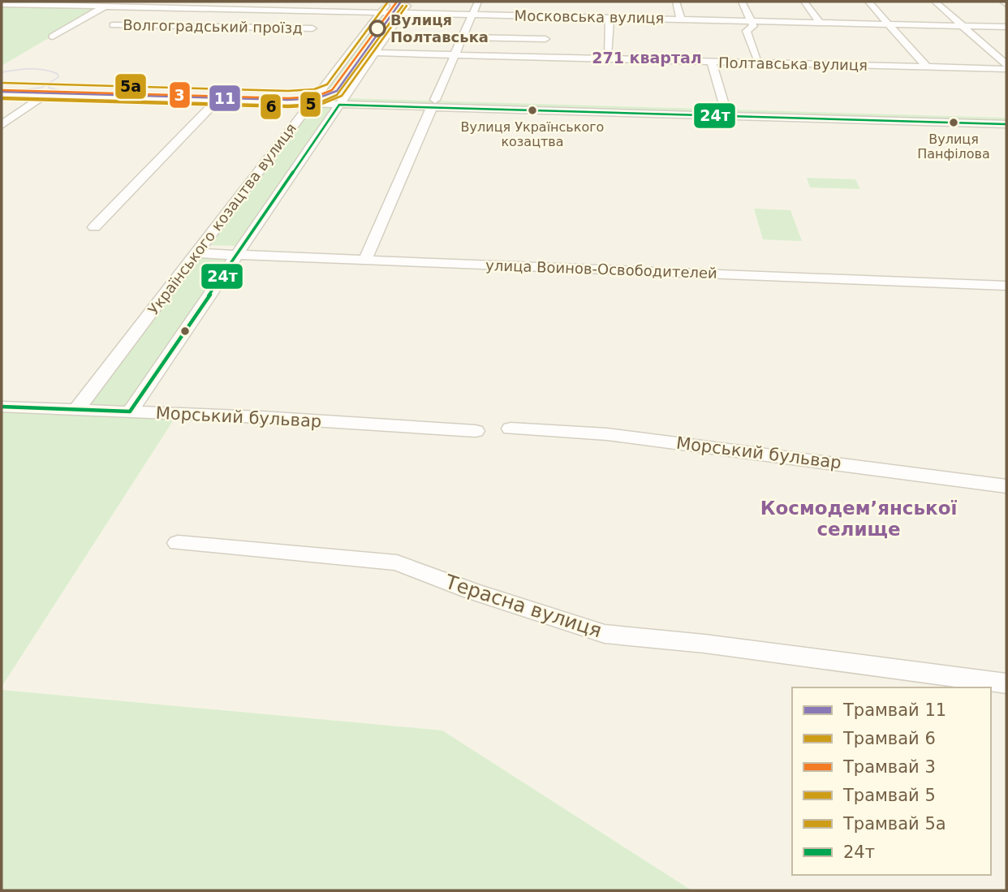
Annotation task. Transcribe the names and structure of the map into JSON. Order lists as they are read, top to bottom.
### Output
{
  "streets": {
    "street": [
      "Московська вулиця",
      "Волгоградський проїзд",
      "Полтавська вулиця",
      "Українського козацтва вулиця",
      "улица Воинов-Освободителей",
      "Морський бульвар",
      "Терасна вулиця"
    ]
  },
  "crossings": [
    ["Московська вулиця", "Українського козацтва вулиця"],
    ["Полтавська вулиця", "Українського козацтва вулиця"],
    ["Українського козацтва вулиця", "улица Воинов-Освободителей"],
    ["Українського козацтва вулиця", "Морський бульвар"]
  ],
  "districts": ["271 квартал", "Космодем’янської селище"],
  "places": ["Вулиця Полтавська", "Вулиця Українського козацтва", "Вулиця Панфілова"],
  "lines": [
    "tram line 11",
    "tram line 3",
    "tram line 5а",
    "tram line 6",
    "tram line 5",
    "transit line 24т"
  ],
  "legend": [
    "Трамвай 11",
    "Трамвай 6",
    "Трамвай 3",
    "Трамвай 5",
    "Трамвай 5а",
    "24т"
  ]
}
